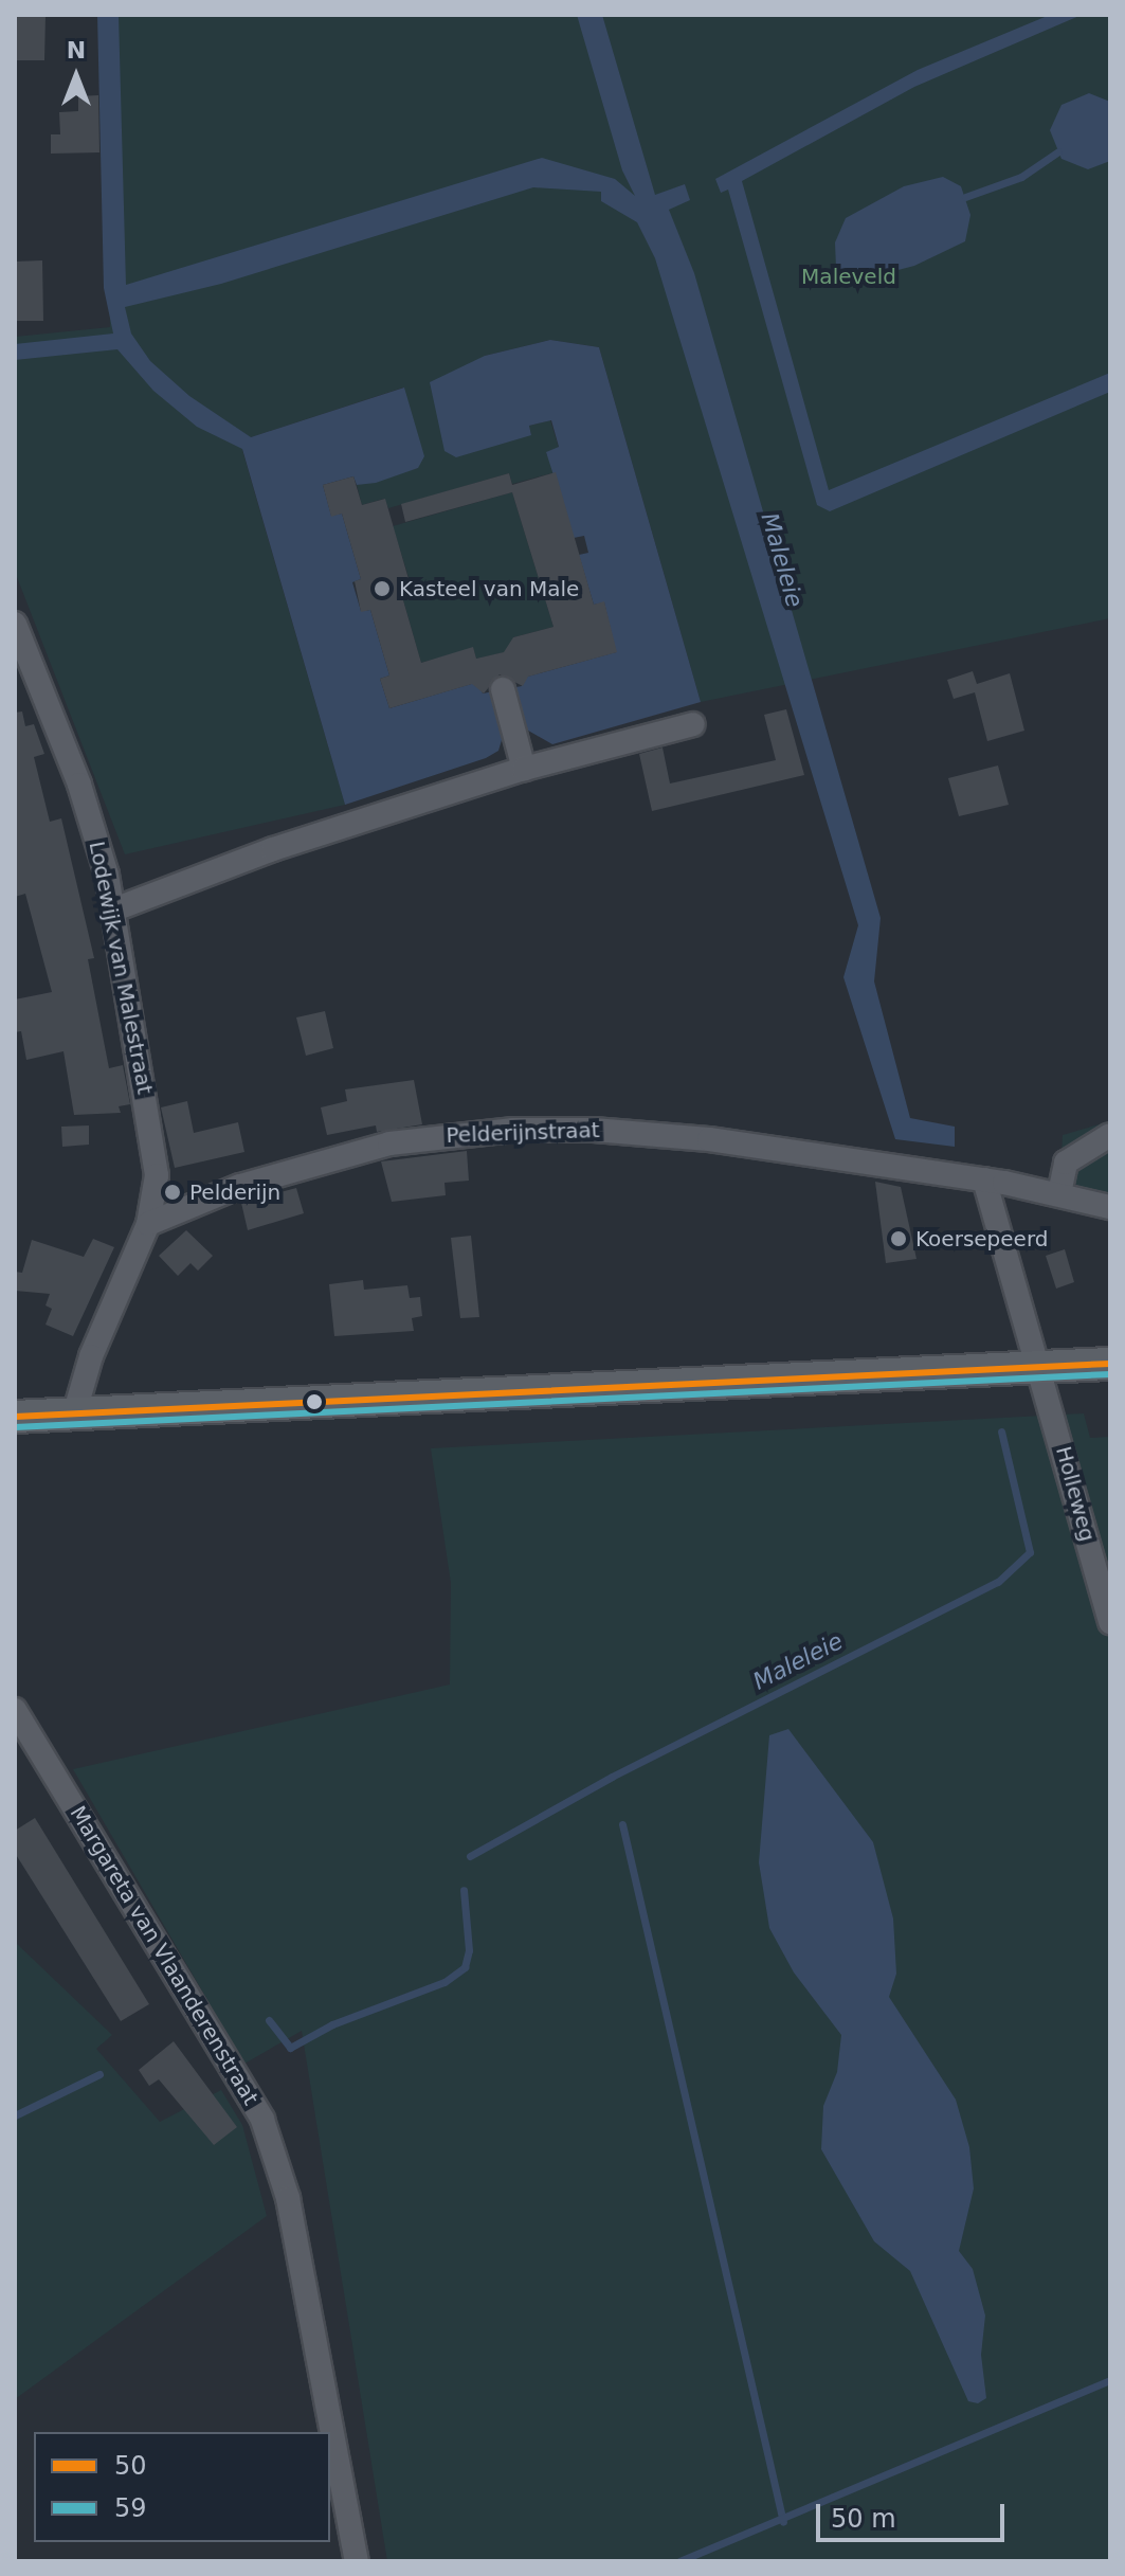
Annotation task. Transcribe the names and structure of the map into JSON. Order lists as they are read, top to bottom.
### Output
{
  "streets": {
    "street": [
      "Lodewijk van Malestraat",
      "Pelderijnstraat",
      "Holleweg",
      "Margareta van Vlaanderenstraat"
    ]
  },
  "crossings": [
    ["Lodewijk van Malestraat", "Pelderijnstraat"],
    ["Pelderijnstraat", "Holleweg"]
  ],
  "water": ["Maleleie"],
  "parks": ["Maleveld"],
  "places": ["Kasteel van Male", "Pelderijn", "Koersepeerd"],
  "lines": ["transit line 50", "transit line 59"],
  "legend": ["50", "59"],
  "scale_bar": "50 m",
  "north": "top"
}
